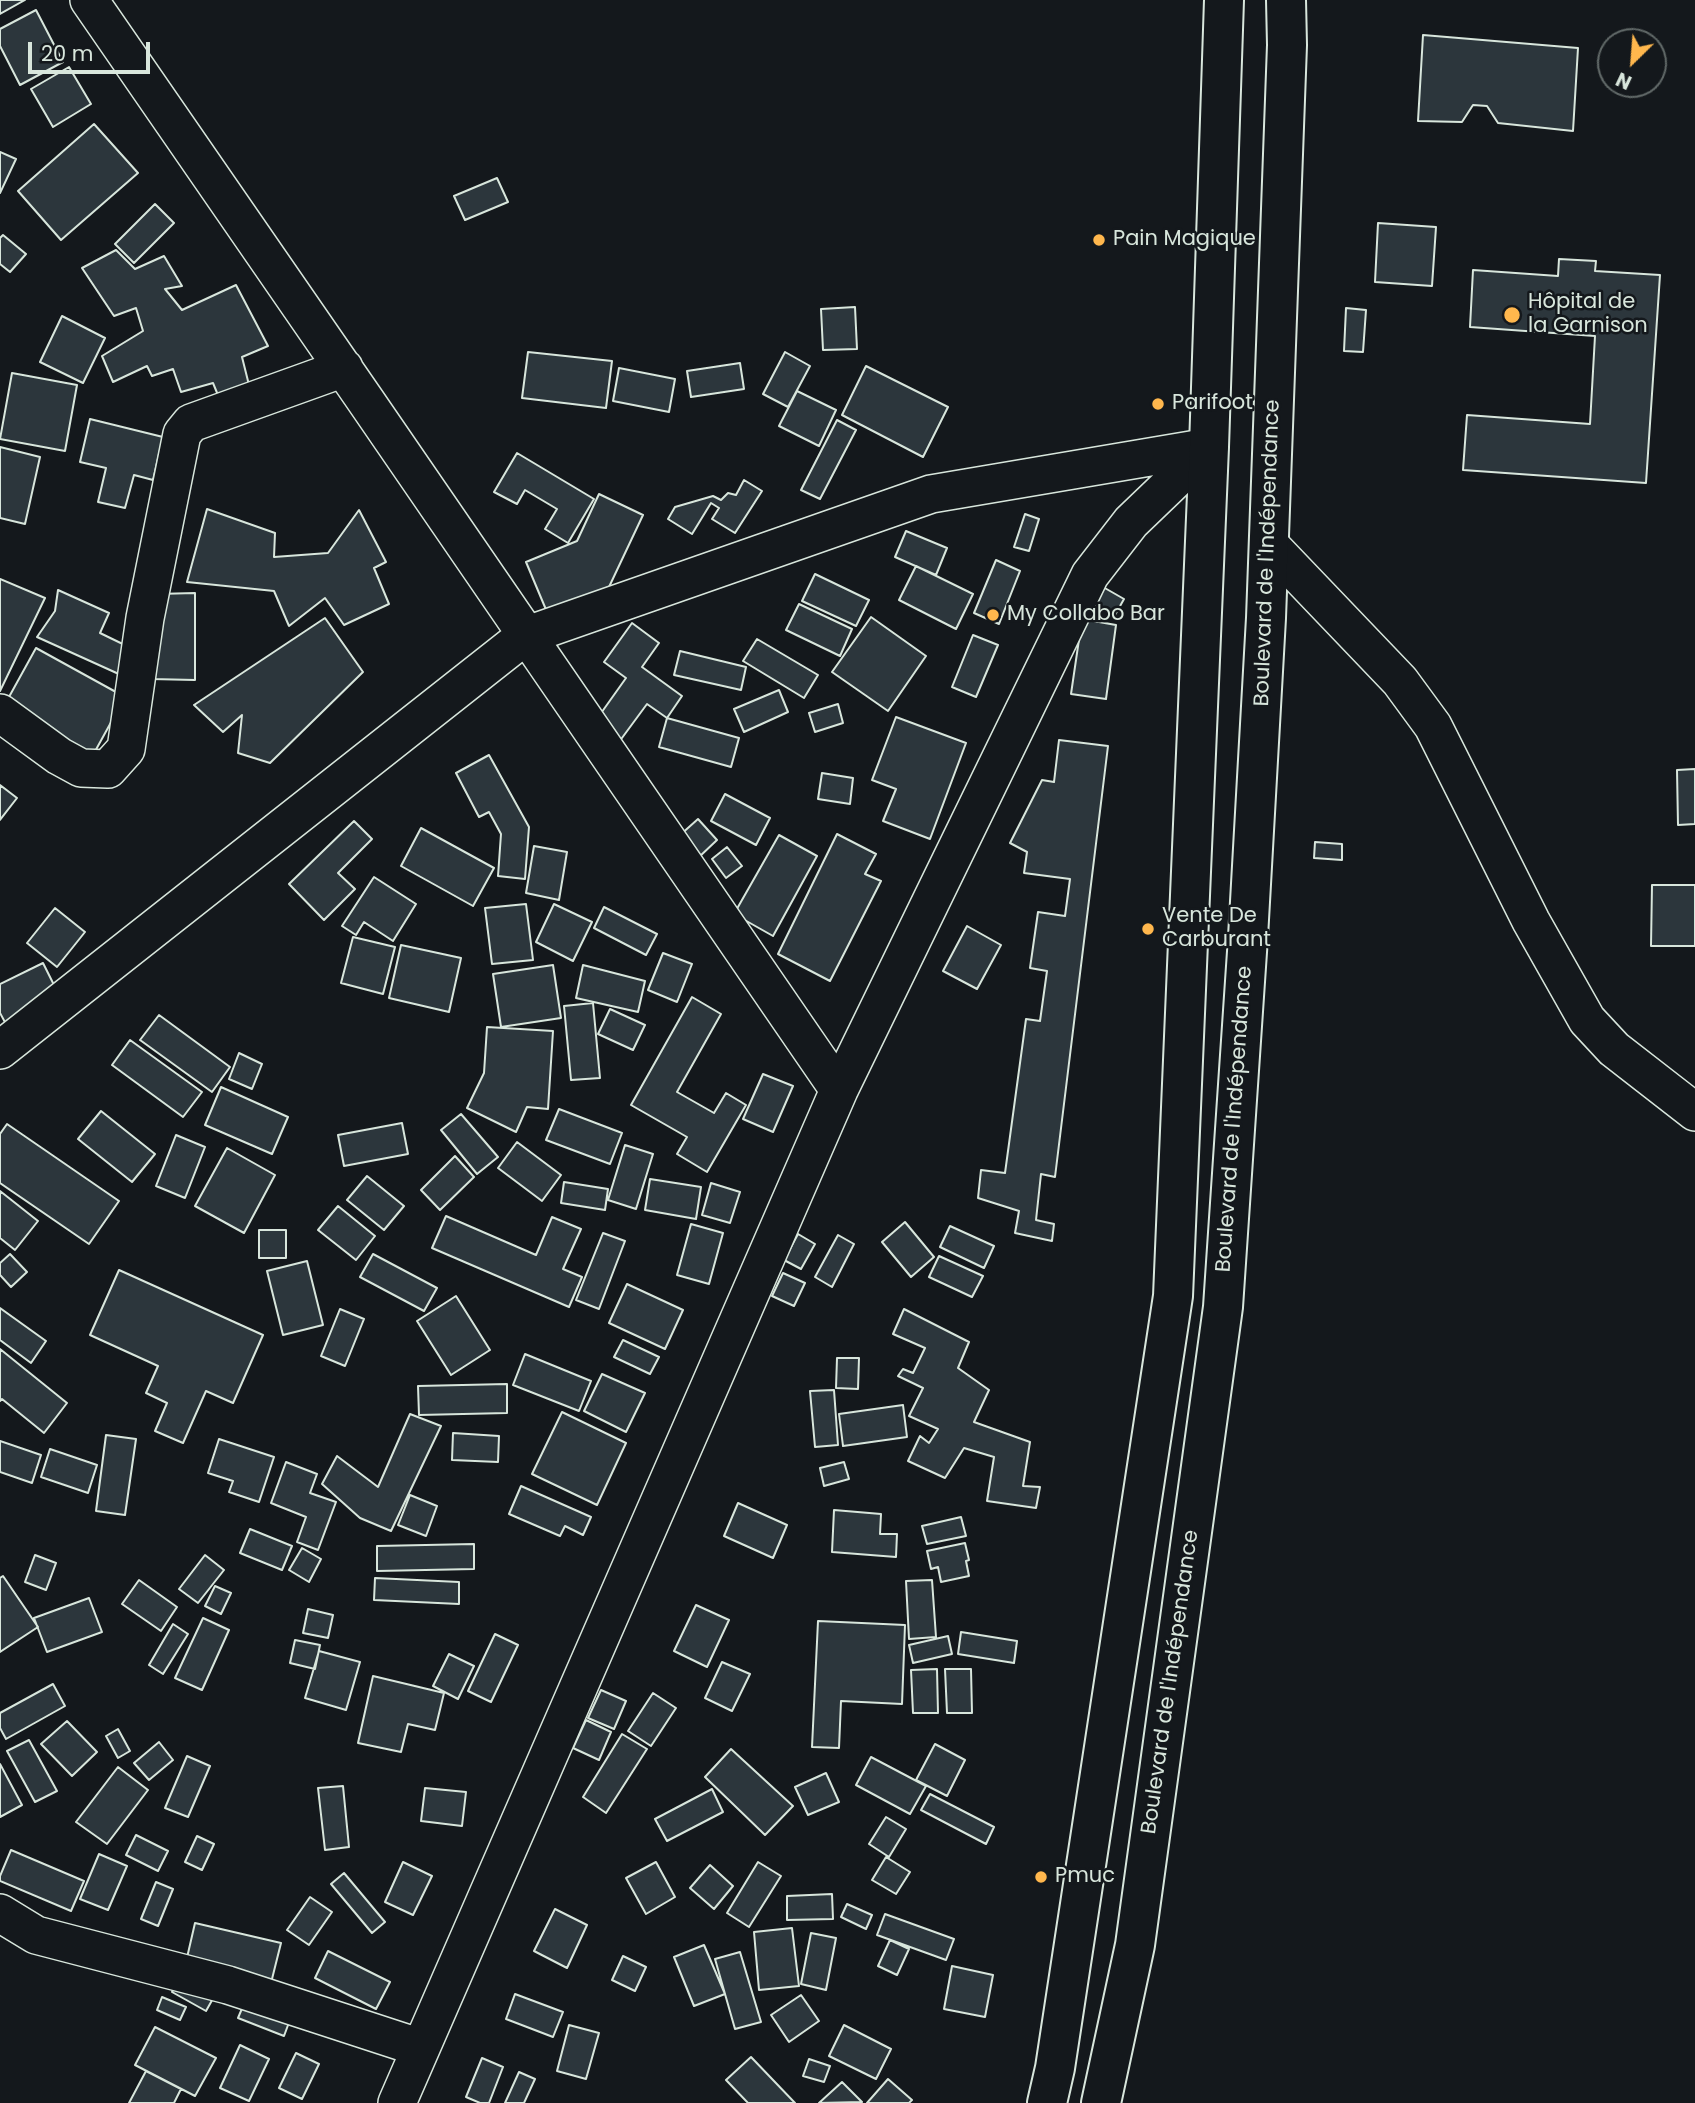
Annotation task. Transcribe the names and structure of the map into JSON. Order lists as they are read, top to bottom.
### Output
{
  "streets": {
    "main road": ["Boulevard de l'Indépendance"]
  },
  "places": [
    "Pain Magique",
    "Hôpital de la Garnison",
    "Parifoot",
    "My Collabo Bar",
    "Vente De Carburant",
    "Pmuc"
  ],
  "scale_bar": "20 m",
  "north": "bottom left"
}
